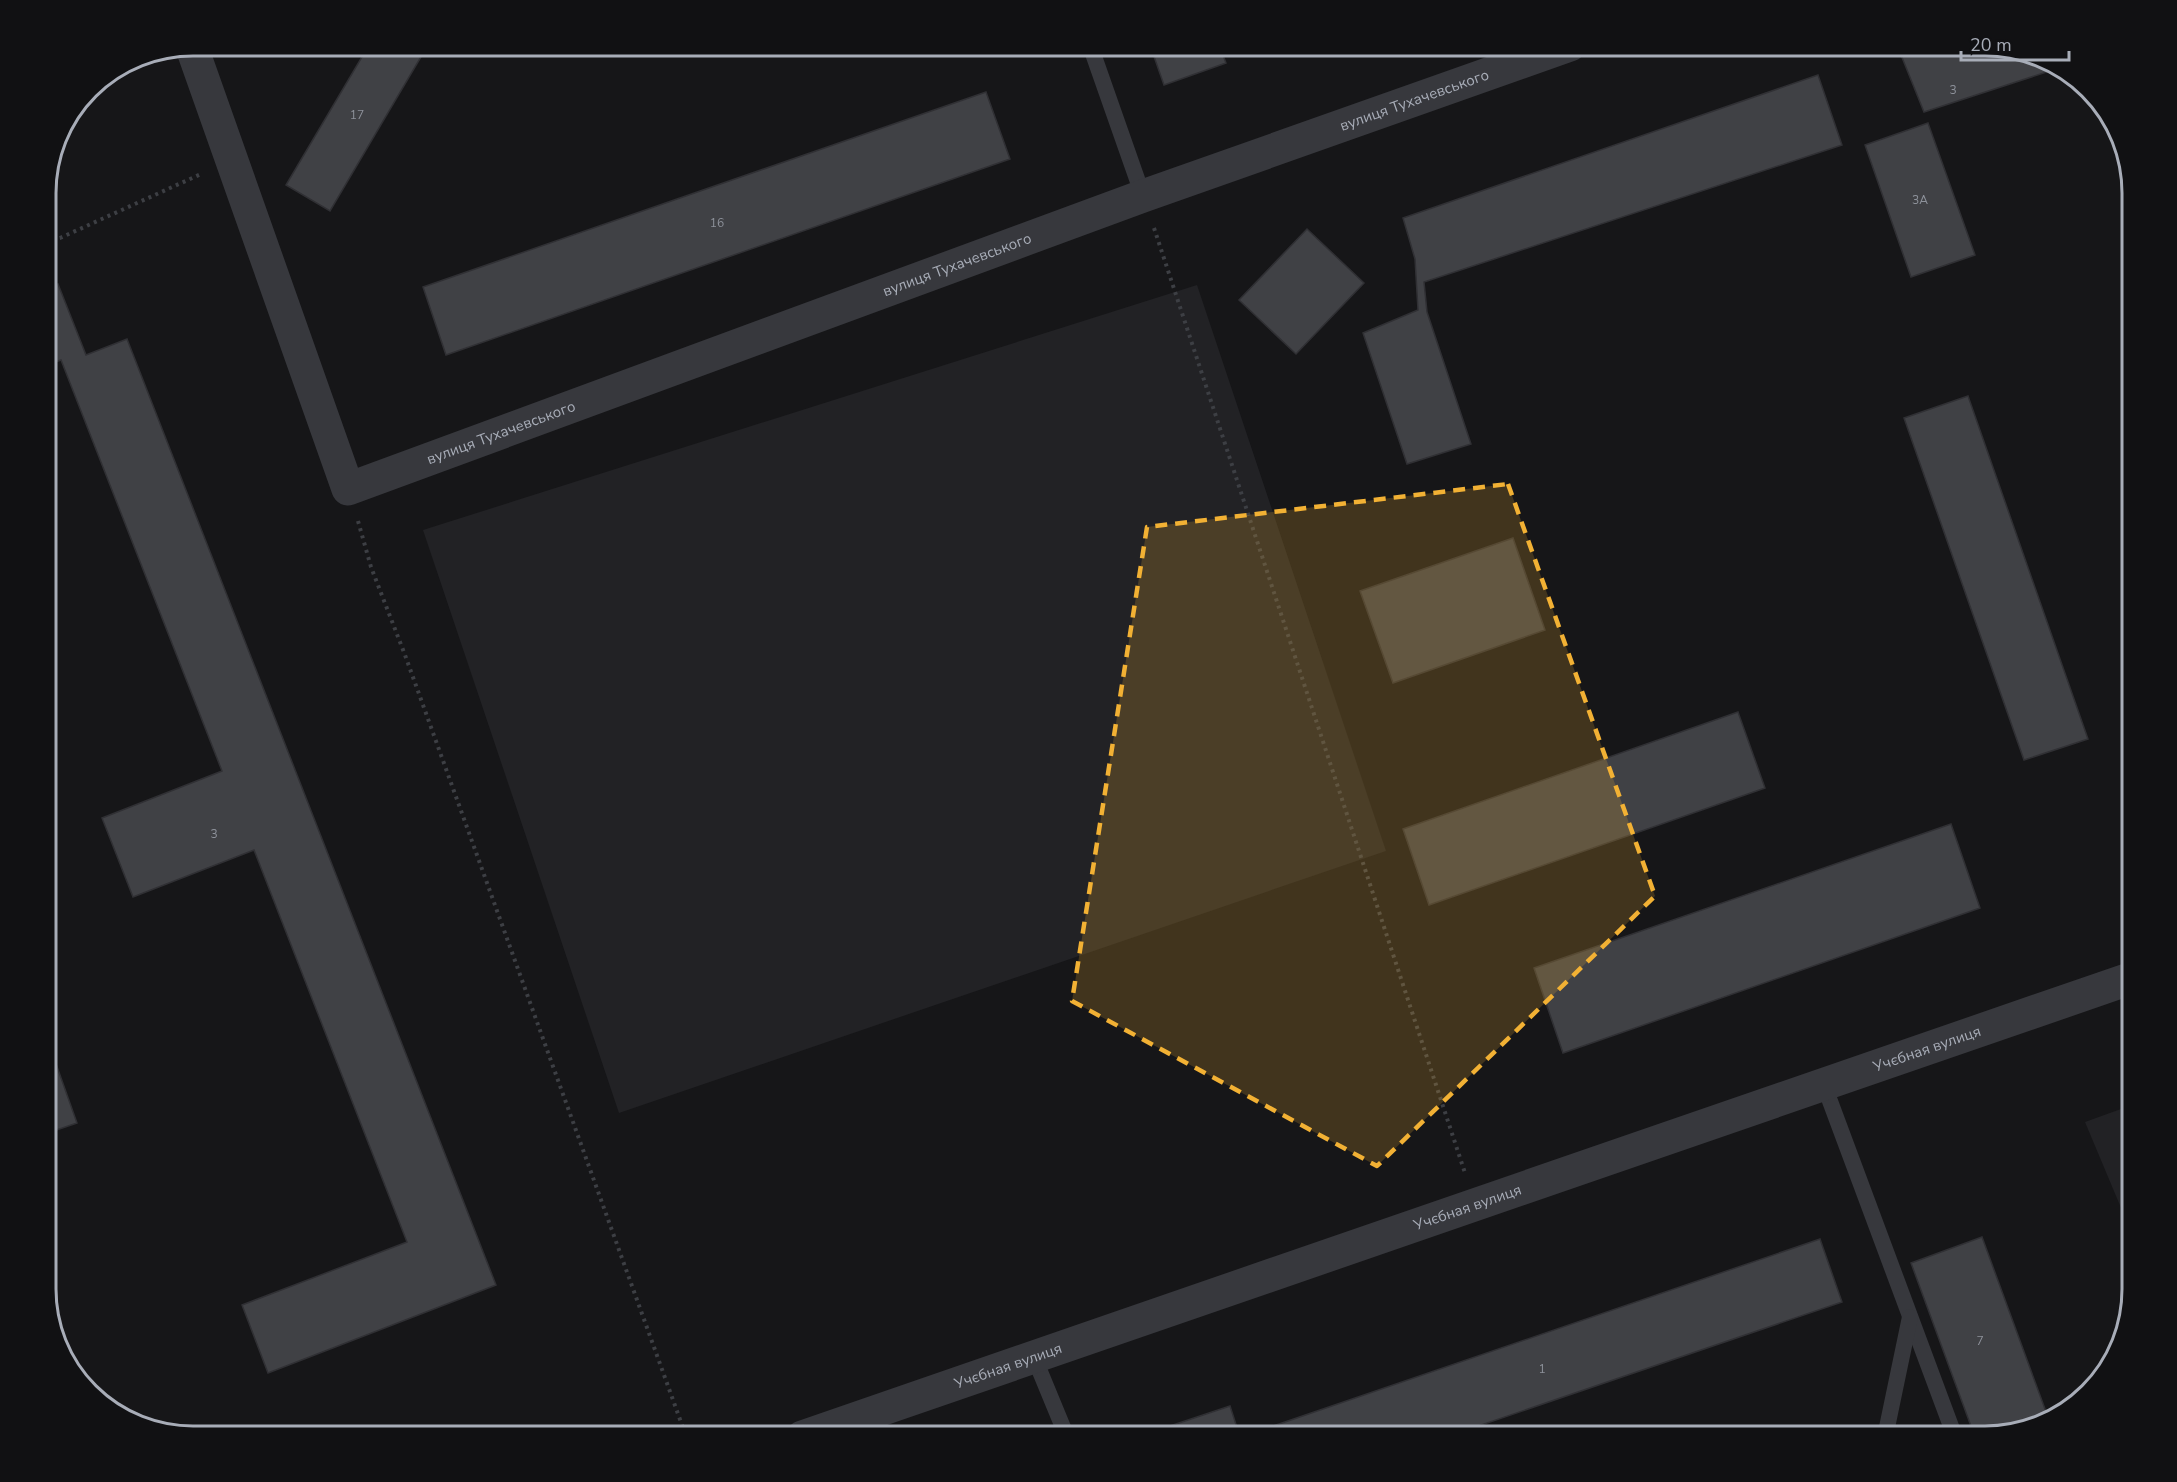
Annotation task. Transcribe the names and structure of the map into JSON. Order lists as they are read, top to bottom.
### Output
{
  "streets": {
    "street": ["вулиця Тухачевського", "Учєбная вулиця"]
  },
  "house_numbers": [
    "3",
    "17",
    "3А",
    "16",
    "3",
    "7",
    "1"
  ],
  "scale_bar": "20 m"
}
